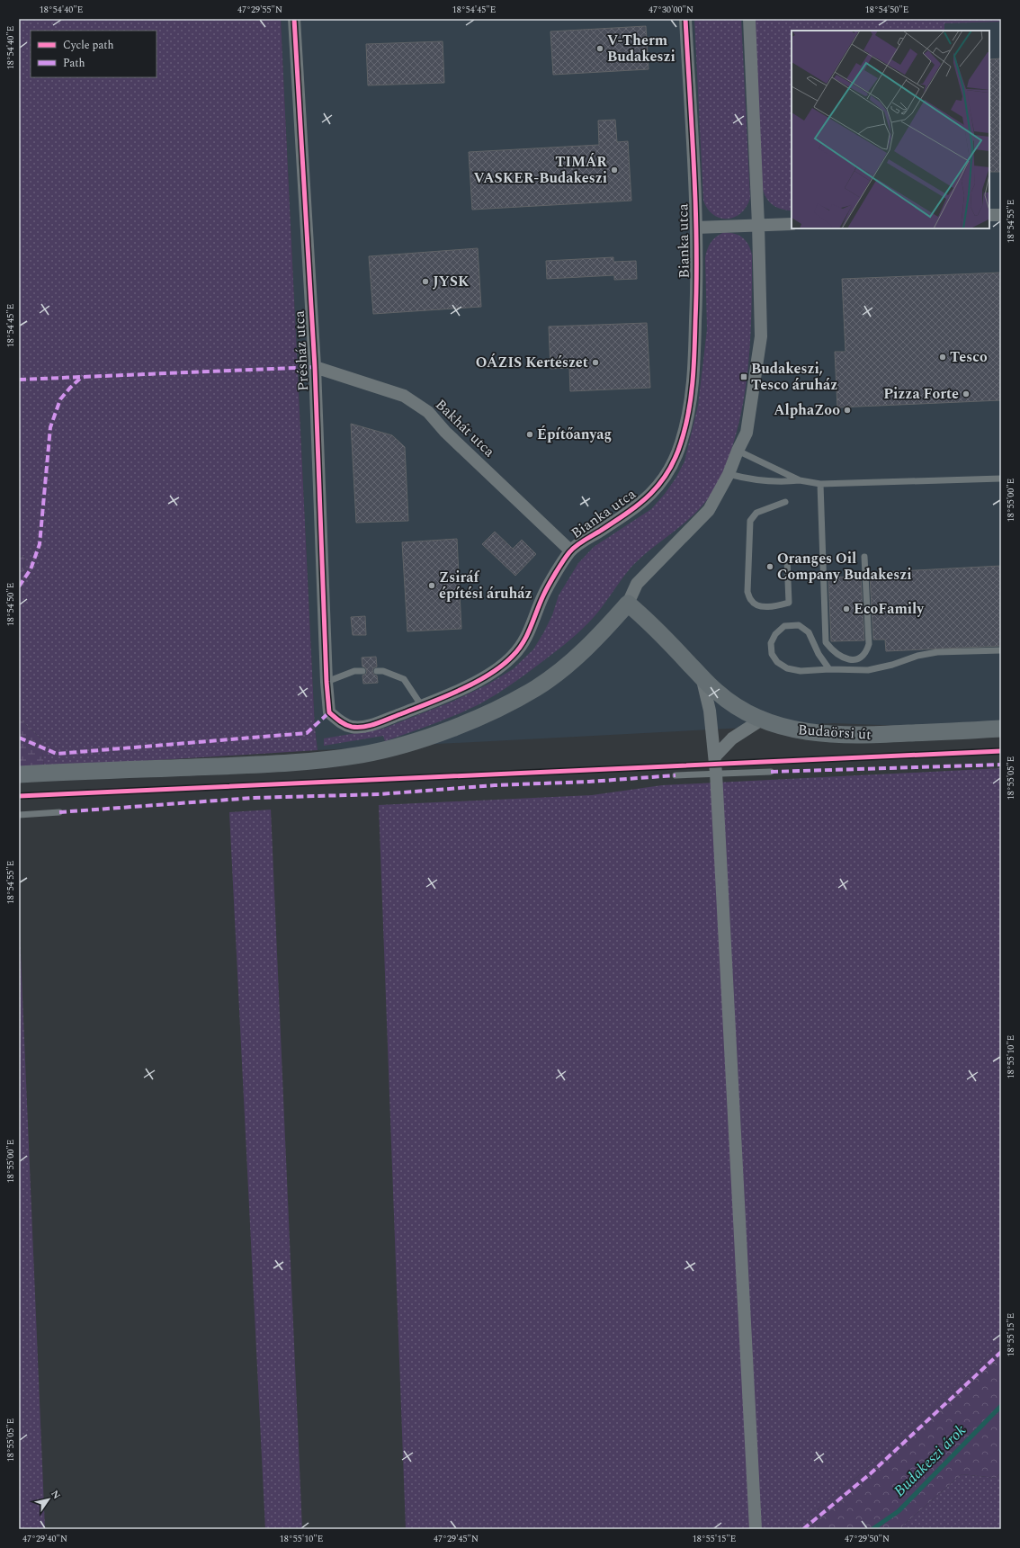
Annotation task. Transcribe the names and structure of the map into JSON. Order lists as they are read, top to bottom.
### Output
{
  "streets": {
    "main road": ["Budaörsi út"],
    "street": ["Bianka utca", "Présház utca", "Bakhát utca"]
  },
  "crossings": [
    ["Bianka utca", "Présház utca"],
    ["Bianka utca", "Bakhát utca"],
    ["Présház utca", "Bakhát utca"]
  ],
  "water": ["Budakeszi árok"],
  "places": {
    "other": [
      "V-Therm Budakeszi",
      "TIMÁR VASKER-Budakeszi",
      "JYSK",
      "Tesco",
      "OÁZIS Kertészet",
      "Pizza Forte",
      "AlphaZoo",
      "Építőanyag",
      "Oranges Oil Company Budakeszi",
      "Zsiráf építési áruház",
      "EcoFamily"
    ],
    "transit": ["Budakeszi, Tesco áruház"]
  },
  "legend": ["Cycle path", "Path"],
  "north": "top right",
  "coordinates": [
    "18°54'40\"E",
    "47°29'55\"N",
    "18°54'45\"E",
    "47°30'00\"N",
    "18°54'50\"E",
    "18°54'55\"E",
    "18°55'00\"E",
    "18°55'05\"E",
    "18°55'10\"E",
    "18°55'15\"E",
    "47°29'40\"N",
    "47°29'45\"N",
    "47°29'50\"N"
  ]
}
